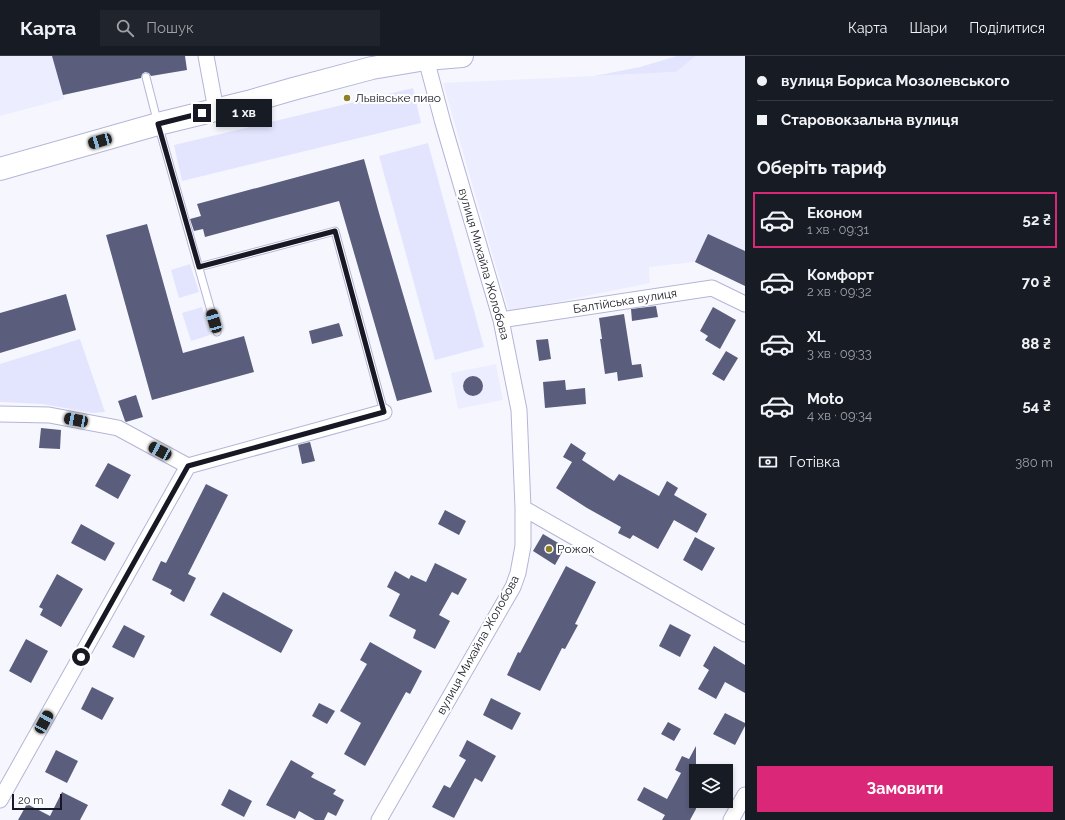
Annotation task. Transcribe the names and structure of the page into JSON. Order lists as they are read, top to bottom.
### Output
{
  "streets": {
    "street": ["вулиця Михайла Жолобова", "Балтійська вулиця"]
  },
  "crossings": [
    ["вулиця Михайла Жолобова", "Балтійська вулиця"]
  ],
  "places": ["Львівське пиво", "Рожок"],
  "scale_bar": "20 m",
  "page": {
    "header": "Карта",
    "search": "Пошук",
    "nav": ["Карта", "Шари", "Поділитися"],
    "banner": ["вулиця Бориса Мозолевського", "Старовокзальна вулиця"],
    "bubble": "1 хв",
    "heading": "Оберіть тариф",
    "list": [
      {
        "name": "Економ",
        "note": "1 хв · 09:31",
        "value": "52 ₴"
      },
      {
        "name": "Комфорт",
        "note": "2 хв · 09:32",
        "value": "70 ₴"
      },
      {
        "name": "XL",
        "note": "3 хв · 09:33",
        "value": "88 ₴"
      },
      {
        "name": "Moto",
        "note": "4 хв · 09:34",
        "value": "54 ₴"
      }
    ],
    "pay": ["Готівка", "380 m"],
    "buttons": "Замовити",
    "scale": "20 m"
  }
}
